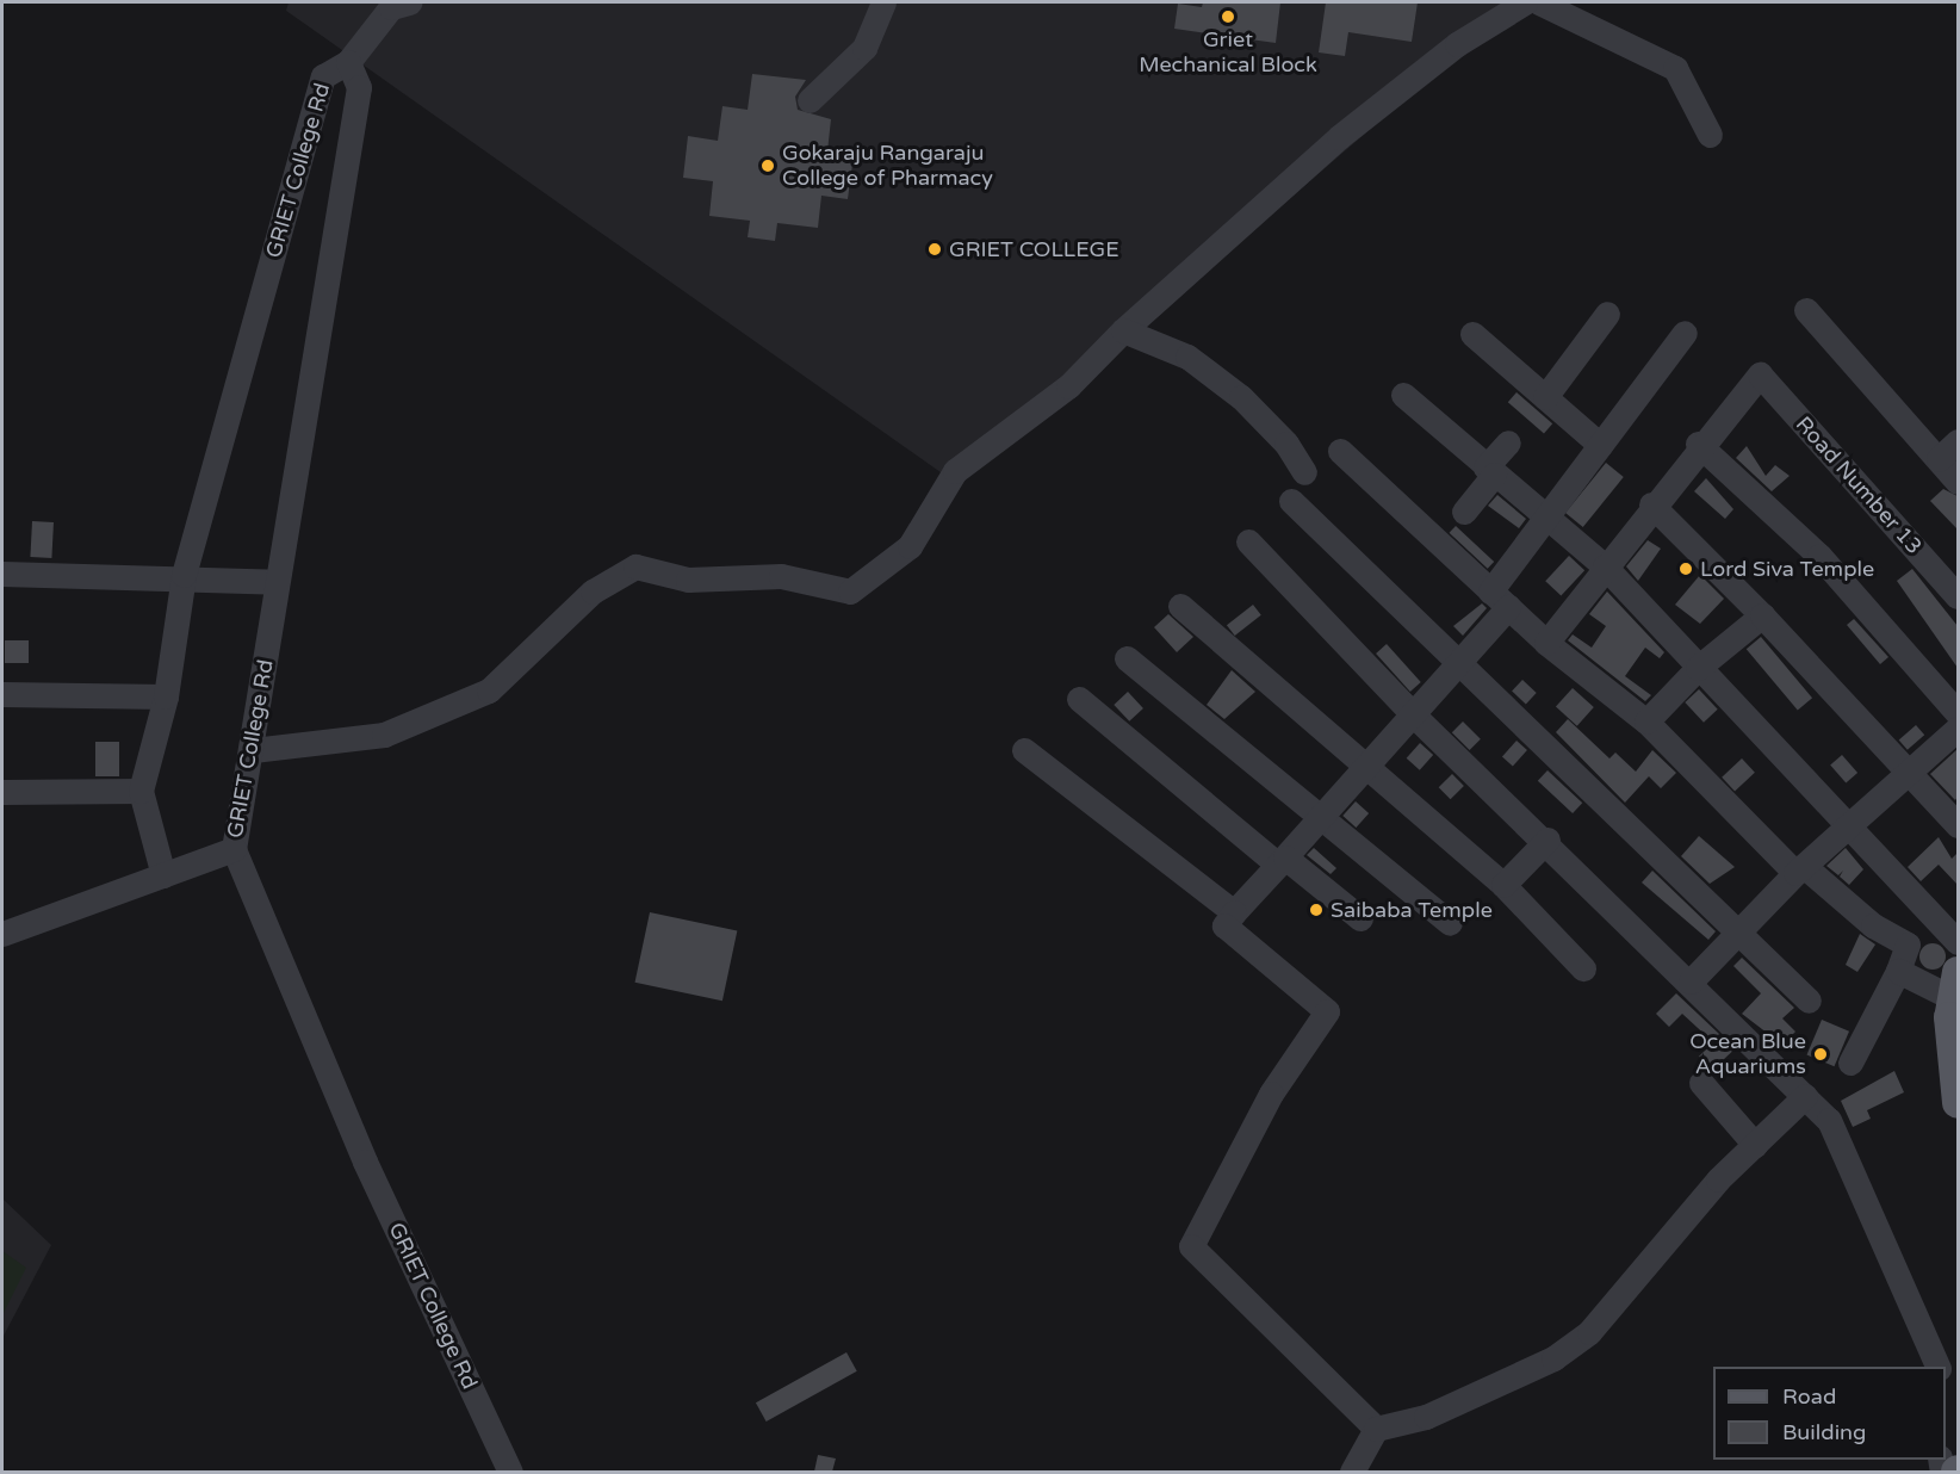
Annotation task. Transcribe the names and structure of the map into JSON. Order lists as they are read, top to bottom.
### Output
{
  "streets": {
    "street": ["GRIET College Rd", "Road Number 13"]
  },
  "places": [
    "Griet Mechanical Block",
    "Gokaraju Rangaraju College of Pharmacy",
    "GRIET COLLEGE",
    "Lord Siva Temple",
    "Saibaba Temple",
    "Ocean Blue Aquariums"
  ],
  "legend": ["Road", "Building"]
}
